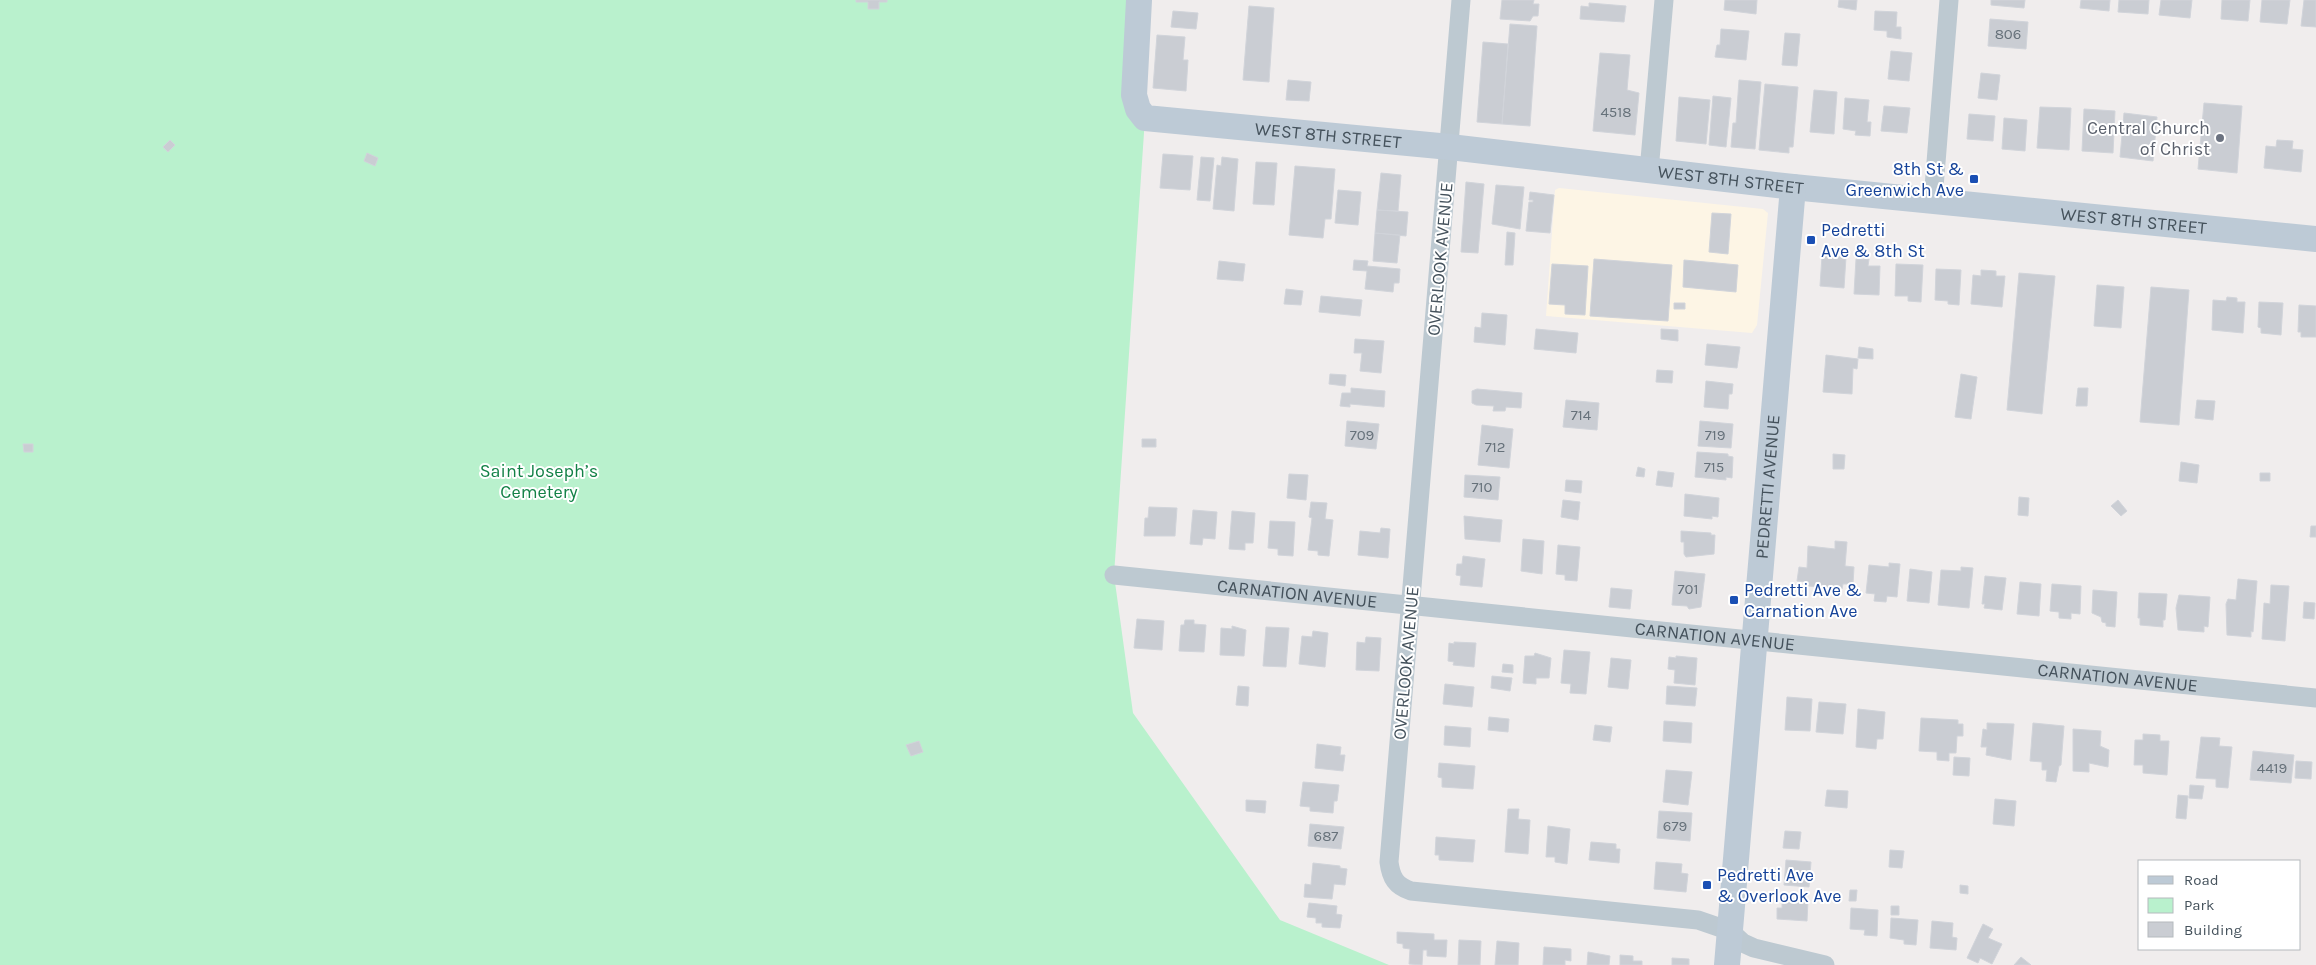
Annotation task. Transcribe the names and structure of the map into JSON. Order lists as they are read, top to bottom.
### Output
{
  "streets": {
    "street": [
      "WEST 8TH STREET",
      "OVERLOOK AVENUE",
      "PEDRETTI AVENUE",
      "CARNATION AVENUE"
    ]
  },
  "crossings": [
    ["WEST 8TH STREET", "OVERLOOK AVENUE"],
    ["WEST 8TH STREET", "PEDRETTI AVENUE"],
    ["OVERLOOK AVENUE", "PEDRETTI AVENUE"],
    ["OVERLOOK AVENUE", "CARNATION AVENUE"],
    ["PEDRETTI AVENUE", "CARNATION AVENUE"]
  ],
  "parks": ["Saint Joseph’s Cemetery"],
  "places": {
    "other": ["Central Church of Christ"],
    "transit": [
      "8th St & Greenwich Ave",
      "Pedretti Ave & 8th St",
      "Pedretti Ave & Carnation Ave",
      "Pedretti Ave & Overlook Ave"
    ]
  },
  "house_numbers": [
    "806",
    "4518",
    "714",
    "709",
    "719",
    "712",
    "715",
    "710",
    "701",
    "4419",
    "679",
    "687"
  ],
  "legend": ["Road", "Park", "Building"]
}
